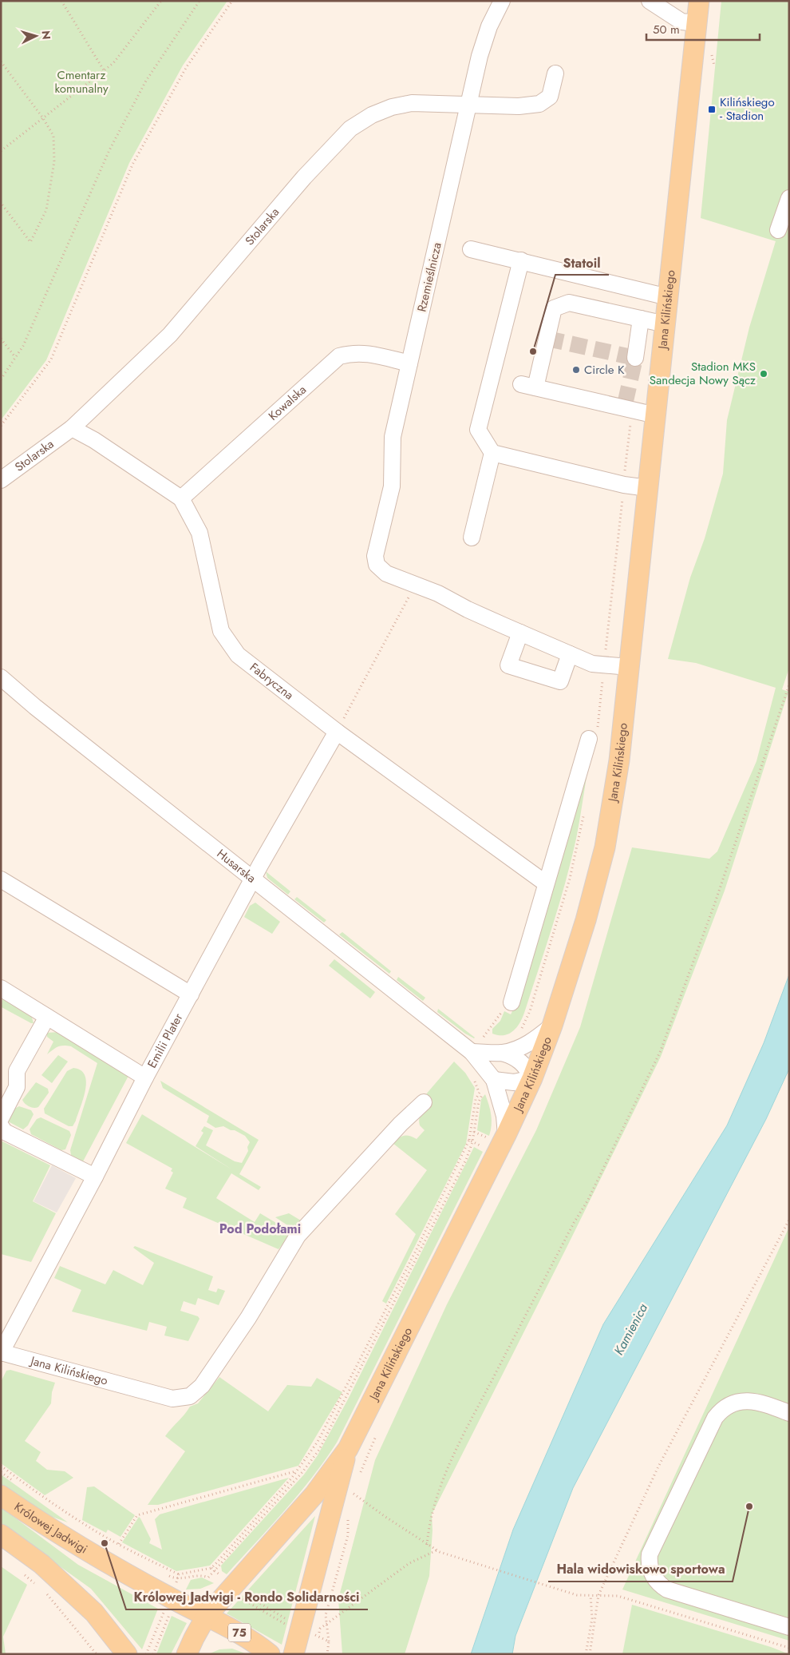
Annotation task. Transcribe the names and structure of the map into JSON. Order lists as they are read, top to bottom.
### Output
{
  "streets": {
    "main road": ["Jana Kilińskiego", "Królowej Jadwigi", "75"],
    "street": [
      "Stolarska",
      "Rzemieślnicza",
      "Kowalska",
      "Fabryczna",
      "Husarska",
      "Emilii Plater"
    ]
  },
  "crossings": [
    ["Stolarska", "Rzemieślnicza"],
    ["Stolarska", "Fabryczna"],
    ["Rzemieślnicza", "Kowalska"],
    ["Jana Kilińskiego", "Husarska"],
    ["Jana Kilińskiego", "Emilii Plater"],
    ["Jana Kilińskiego", "Królowej Jadwigi"],
    ["Jana Kilińskiego", "75"],
    ["Kowalska", "Fabryczna"],
    ["Fabryczna", "Emilii Plater"],
    ["Husarska", "Emilii Plater"],
    ["Królowej Jadwigi", "75"]
  ],
  "districts": ["Pod Podołami"],
  "water": ["Kamienica"],
  "parks": ["Cmentarz komunalny"],
  "places": {
    "transit": ["Kilińskiego - Stadion"],
    "other": [
      "Statoil",
      "Circle K",
      "Stadion MKS Sandecja Nowy Sącz",
      "Hala widowiskowo sportowa",
      "Królowej Jadwigi - Rondo Solidarności"
    ]
  },
  "scale_bar": "50 m",
  "north": "right"
}
